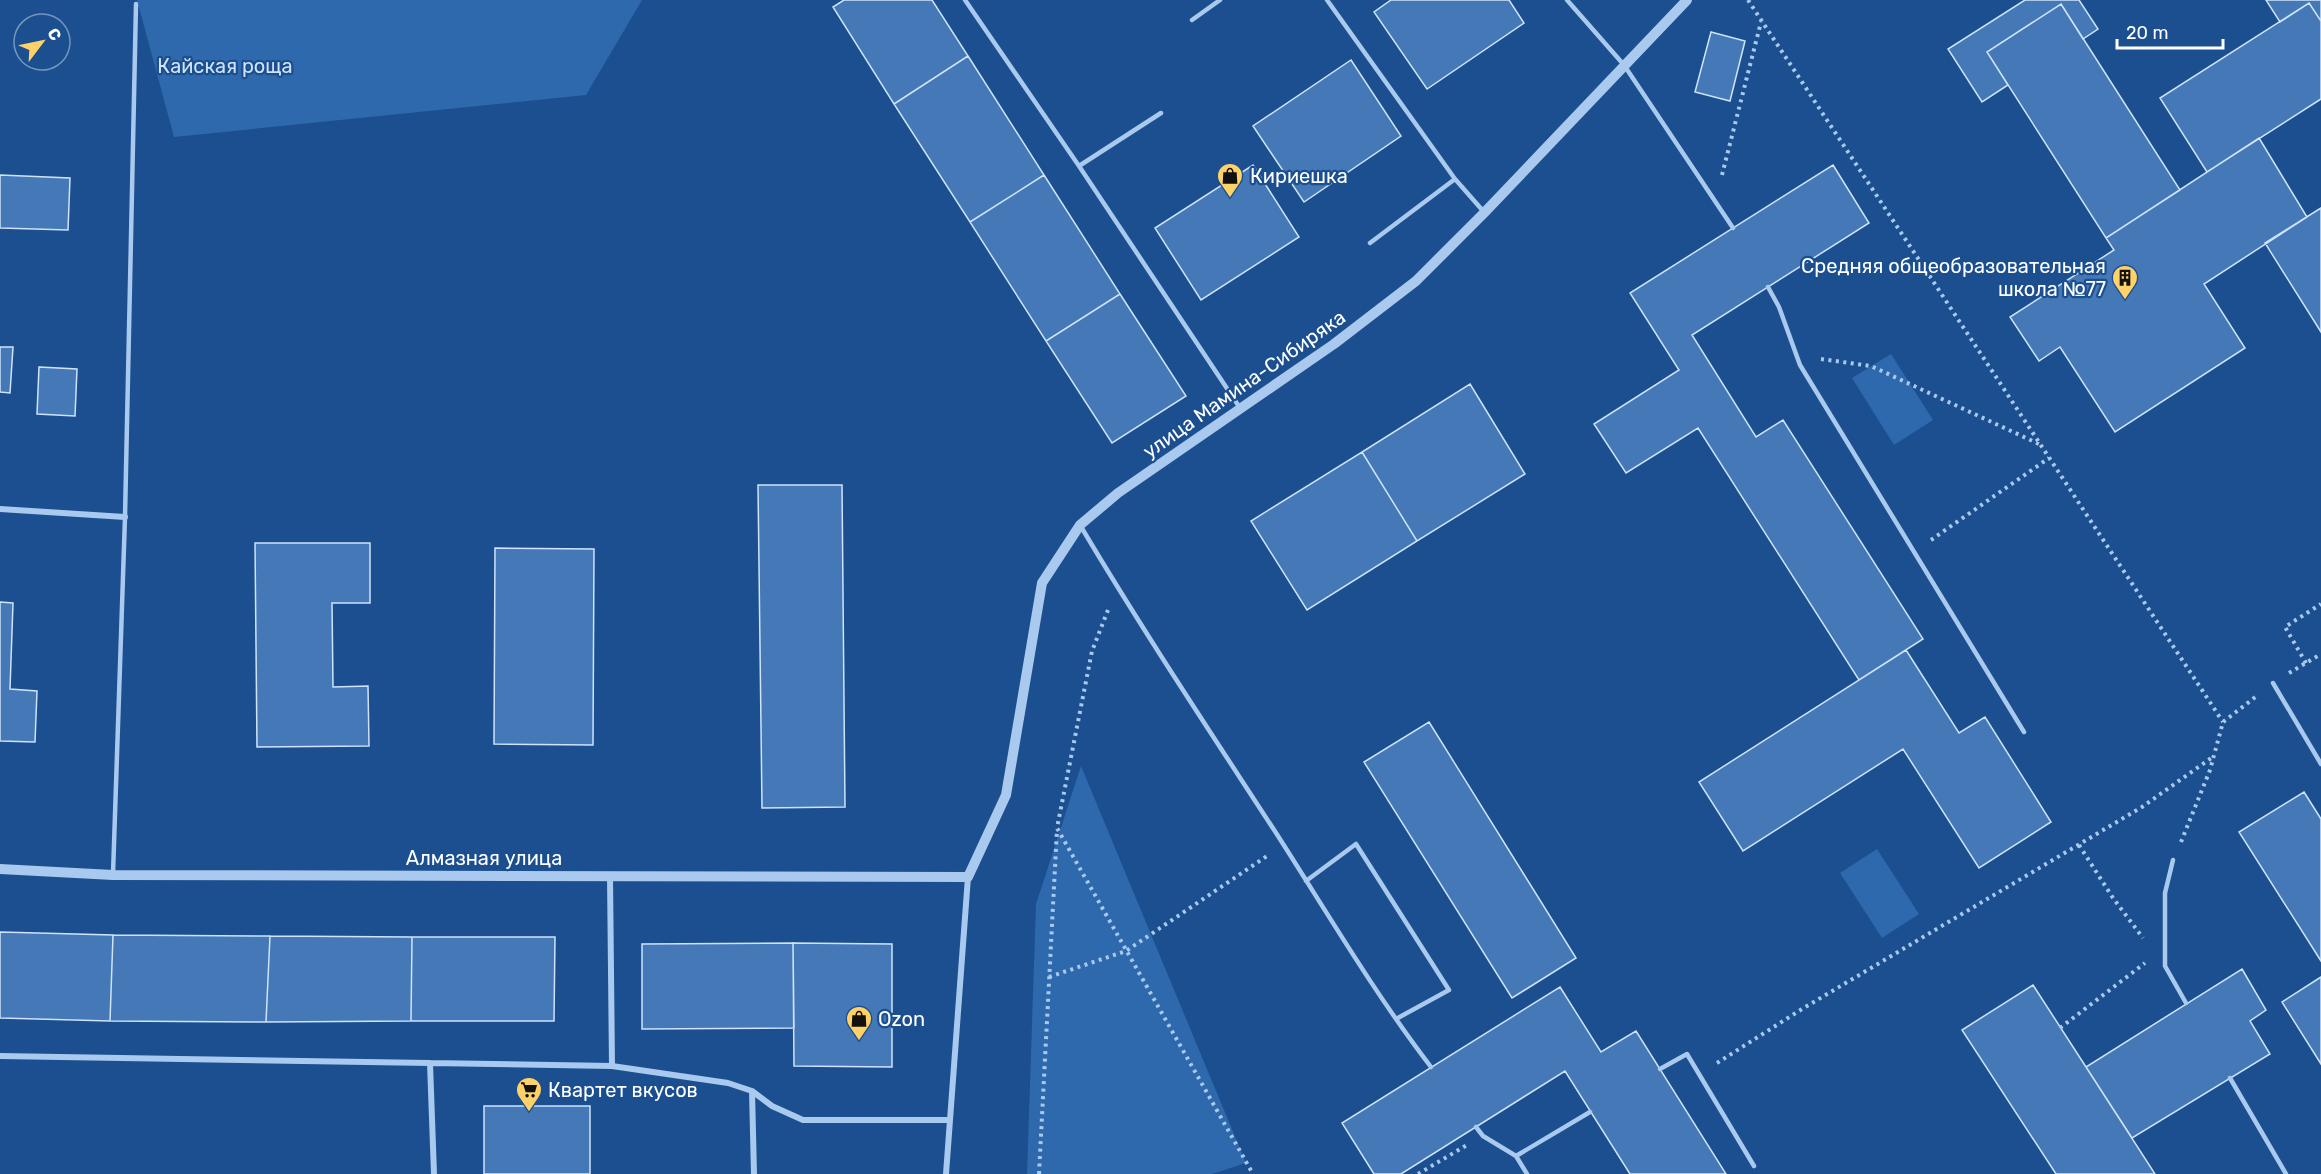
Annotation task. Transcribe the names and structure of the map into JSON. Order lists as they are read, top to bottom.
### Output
{
  "streets": {
    "street": ["улица Мамина-Сибиряка", "Алмазная улица"]
  },
  "crossings": [
    ["улица Мамина-Сибиряка", "Алмазная улица"]
  ],
  "parks": ["Кайская роща"],
  "places": {
    "shop": ["Кириешка", "Ozon"],
    "building": ["Средняя общеобразовательная школа №77"],
    "supermarket": ["Квартет вкусов"]
  },
  "scale_bar": "20 m",
  "north": "top right"
}
